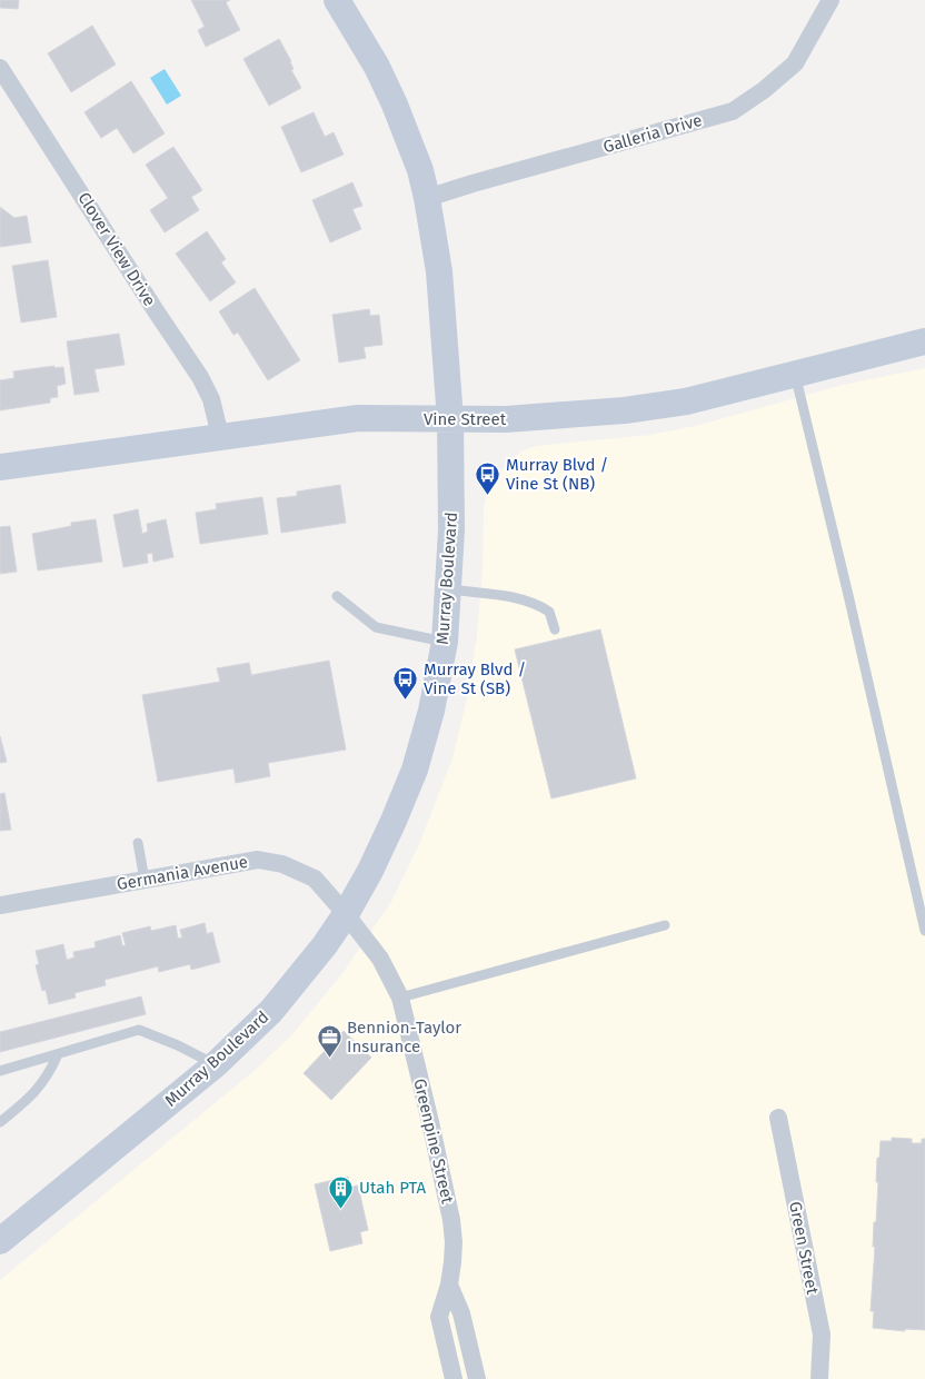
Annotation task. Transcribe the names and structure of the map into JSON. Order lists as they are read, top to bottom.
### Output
{
  "streets": {
    "main road": ["Vine Street", "Murray Boulevard"],
    "street": [
      "Galleria Drive",
      "Clover View Drive",
      "Germania Avenue",
      "Greenpine Street",
      "Green Street"
    ]
  },
  "crossings": [
    ["Galleria Drive", "Murray Boulevard"],
    ["Clover View Drive", "Vine Street"],
    ["Vine Street", "Murray Boulevard"],
    ["Murray Boulevard", "Germania Avenue"],
    ["Murray Boulevard", "Greenpine Street"],
    ["Germania Avenue", "Greenpine Street"]
  ],
  "places": {
    "bus stop": ["Murray Blvd / Vine St (NB)", "Murray Blvd / Vine St (SB)"],
    "office": ["Bennion-Taylor Insurance"],
    "building": ["Utah PTA"]
  }
}
